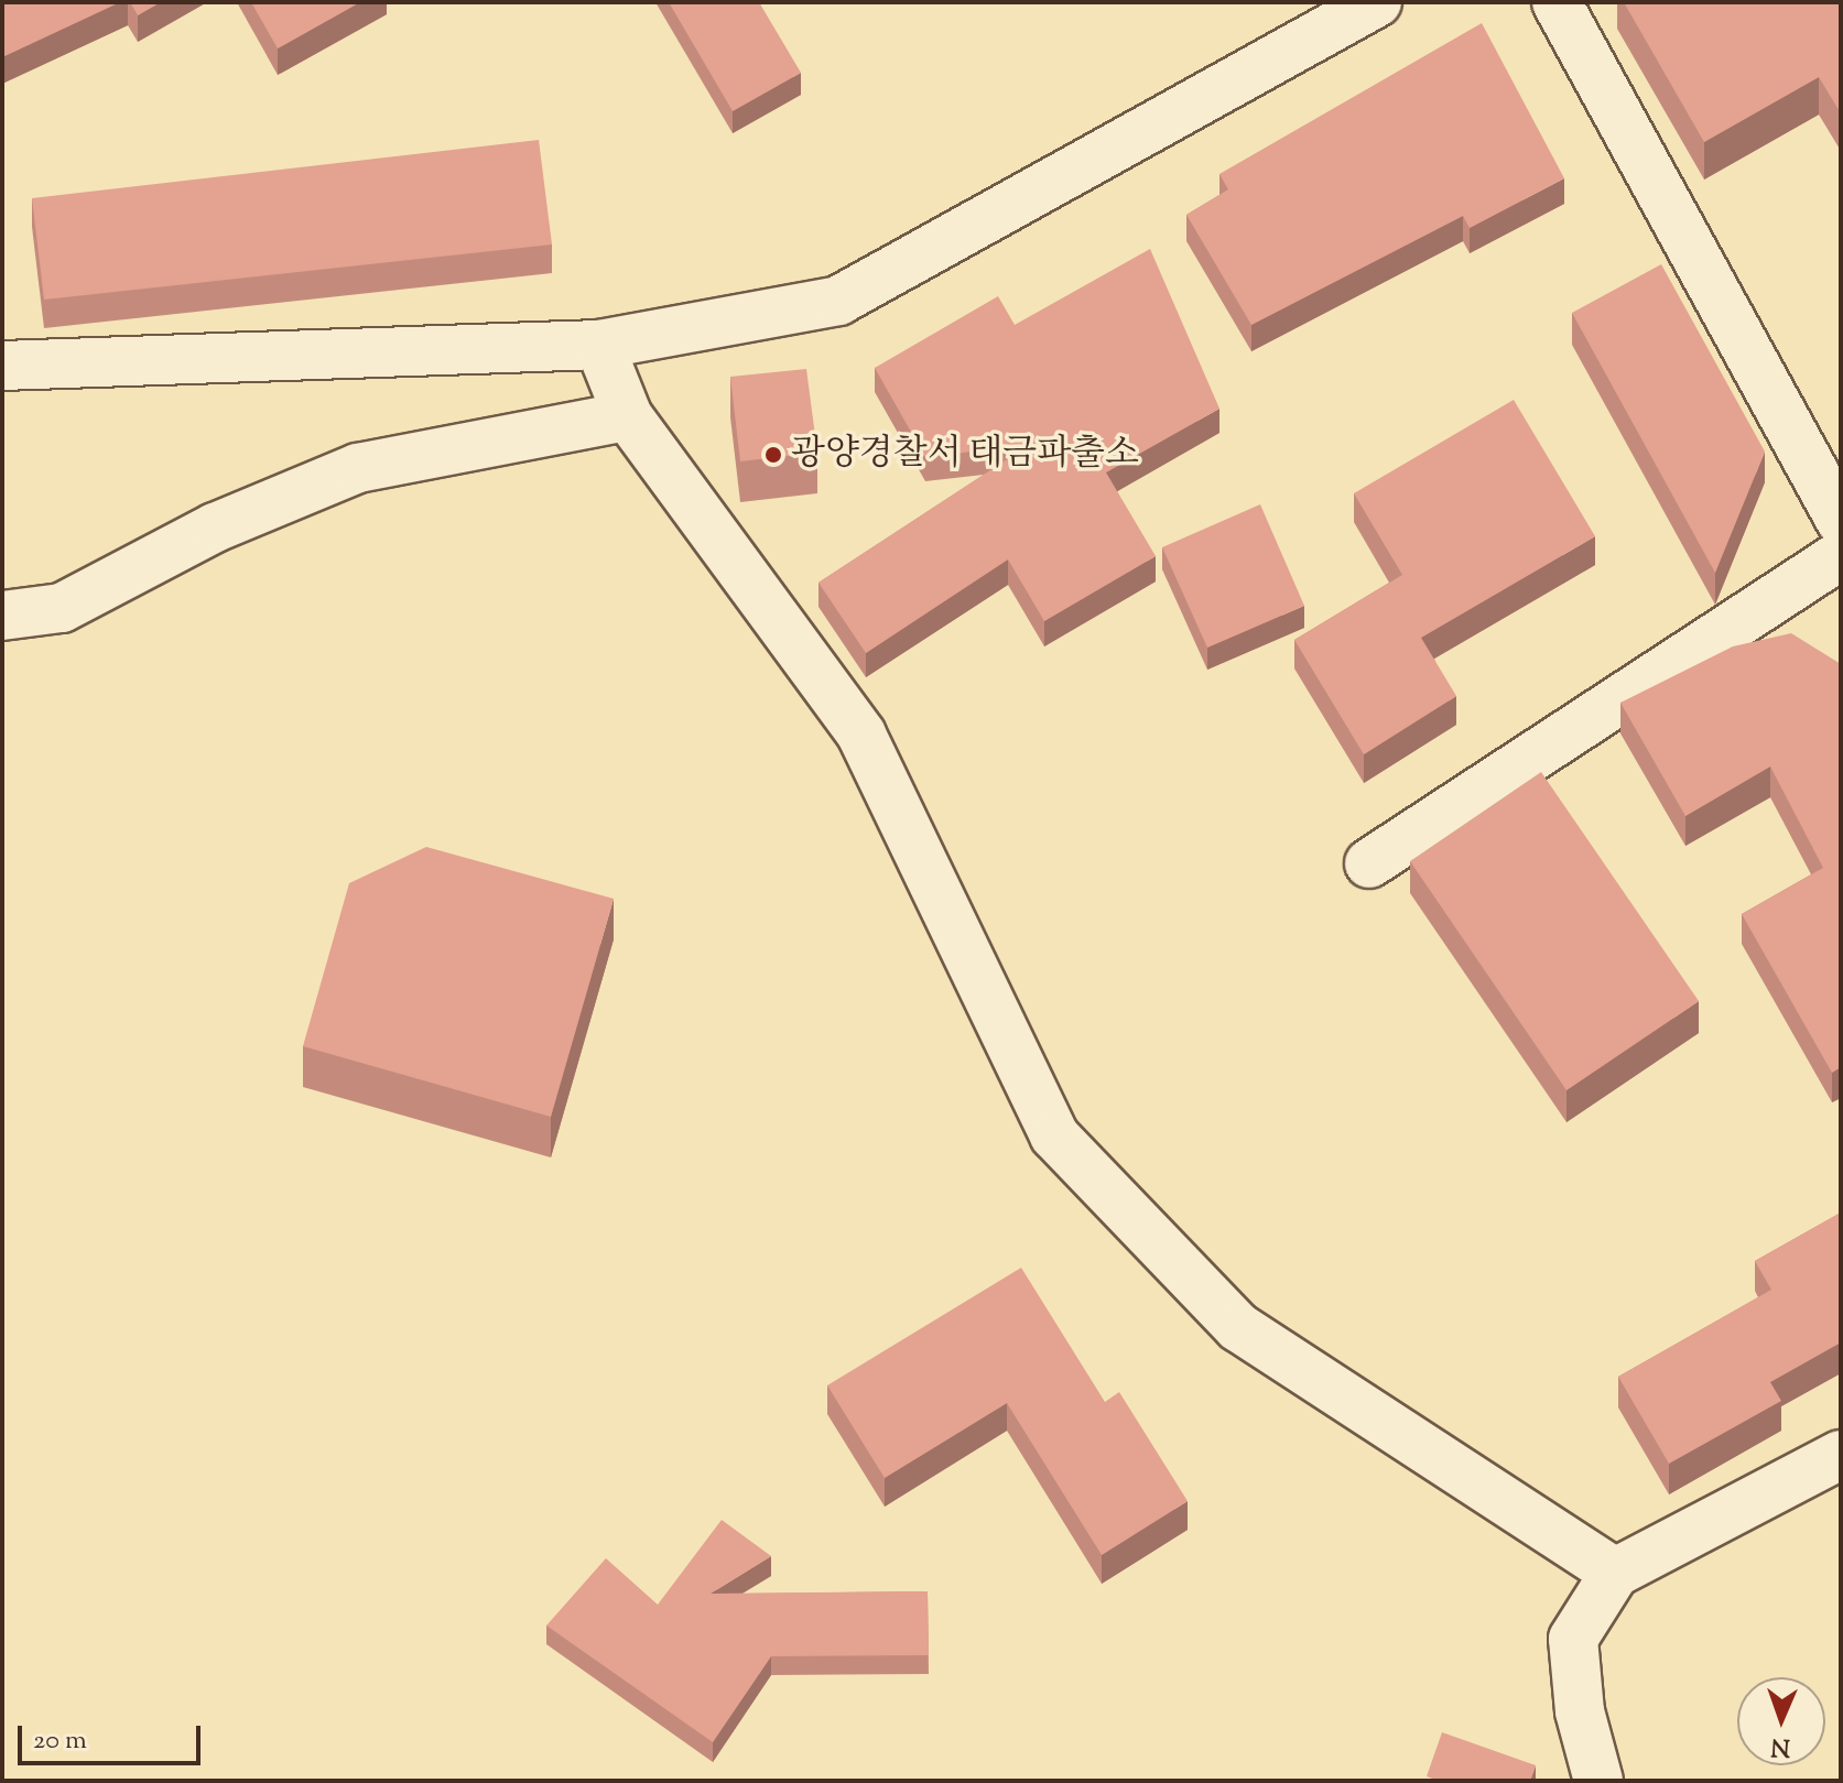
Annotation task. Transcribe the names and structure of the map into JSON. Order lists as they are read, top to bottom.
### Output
{
  "places": ["광양경찰서 태금파출소"],
  "scale_bar": "20 m",
  "north": "bottom"
}
